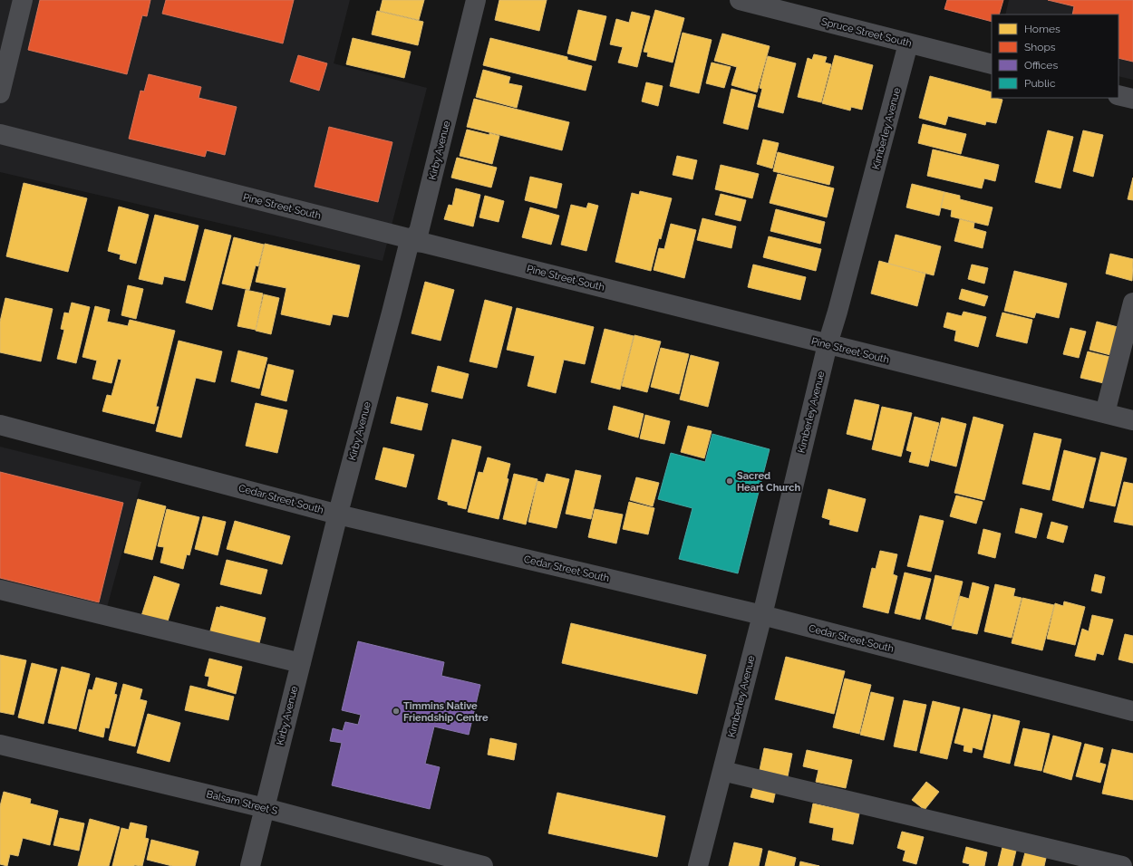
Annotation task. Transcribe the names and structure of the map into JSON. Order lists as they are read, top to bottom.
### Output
{
  "streets": {
    "street": [
      "Spruce Street South",
      "Kimberley Avenue",
      "Kirby Avenue",
      "Pine Street South",
      "Cedar Street South",
      "Balsam Street S"
    ]
  },
  "crossings": [
    ["Spruce Street South", "Kimberley Avenue"],
    ["Kimberley Avenue", "Pine Street South"],
    ["Kimberley Avenue", "Cedar Street South"],
    ["Kirby Avenue", "Pine Street South"],
    ["Kirby Avenue", "Cedar Street South"],
    ["Kirby Avenue", "Balsam Street S"]
  ],
  "places": ["Sacred Heart Church", "Timmins Native Friendship Centre"],
  "legend": [
    "Homes",
    "Shops",
    "Offices",
    "Public"
  ]
}
